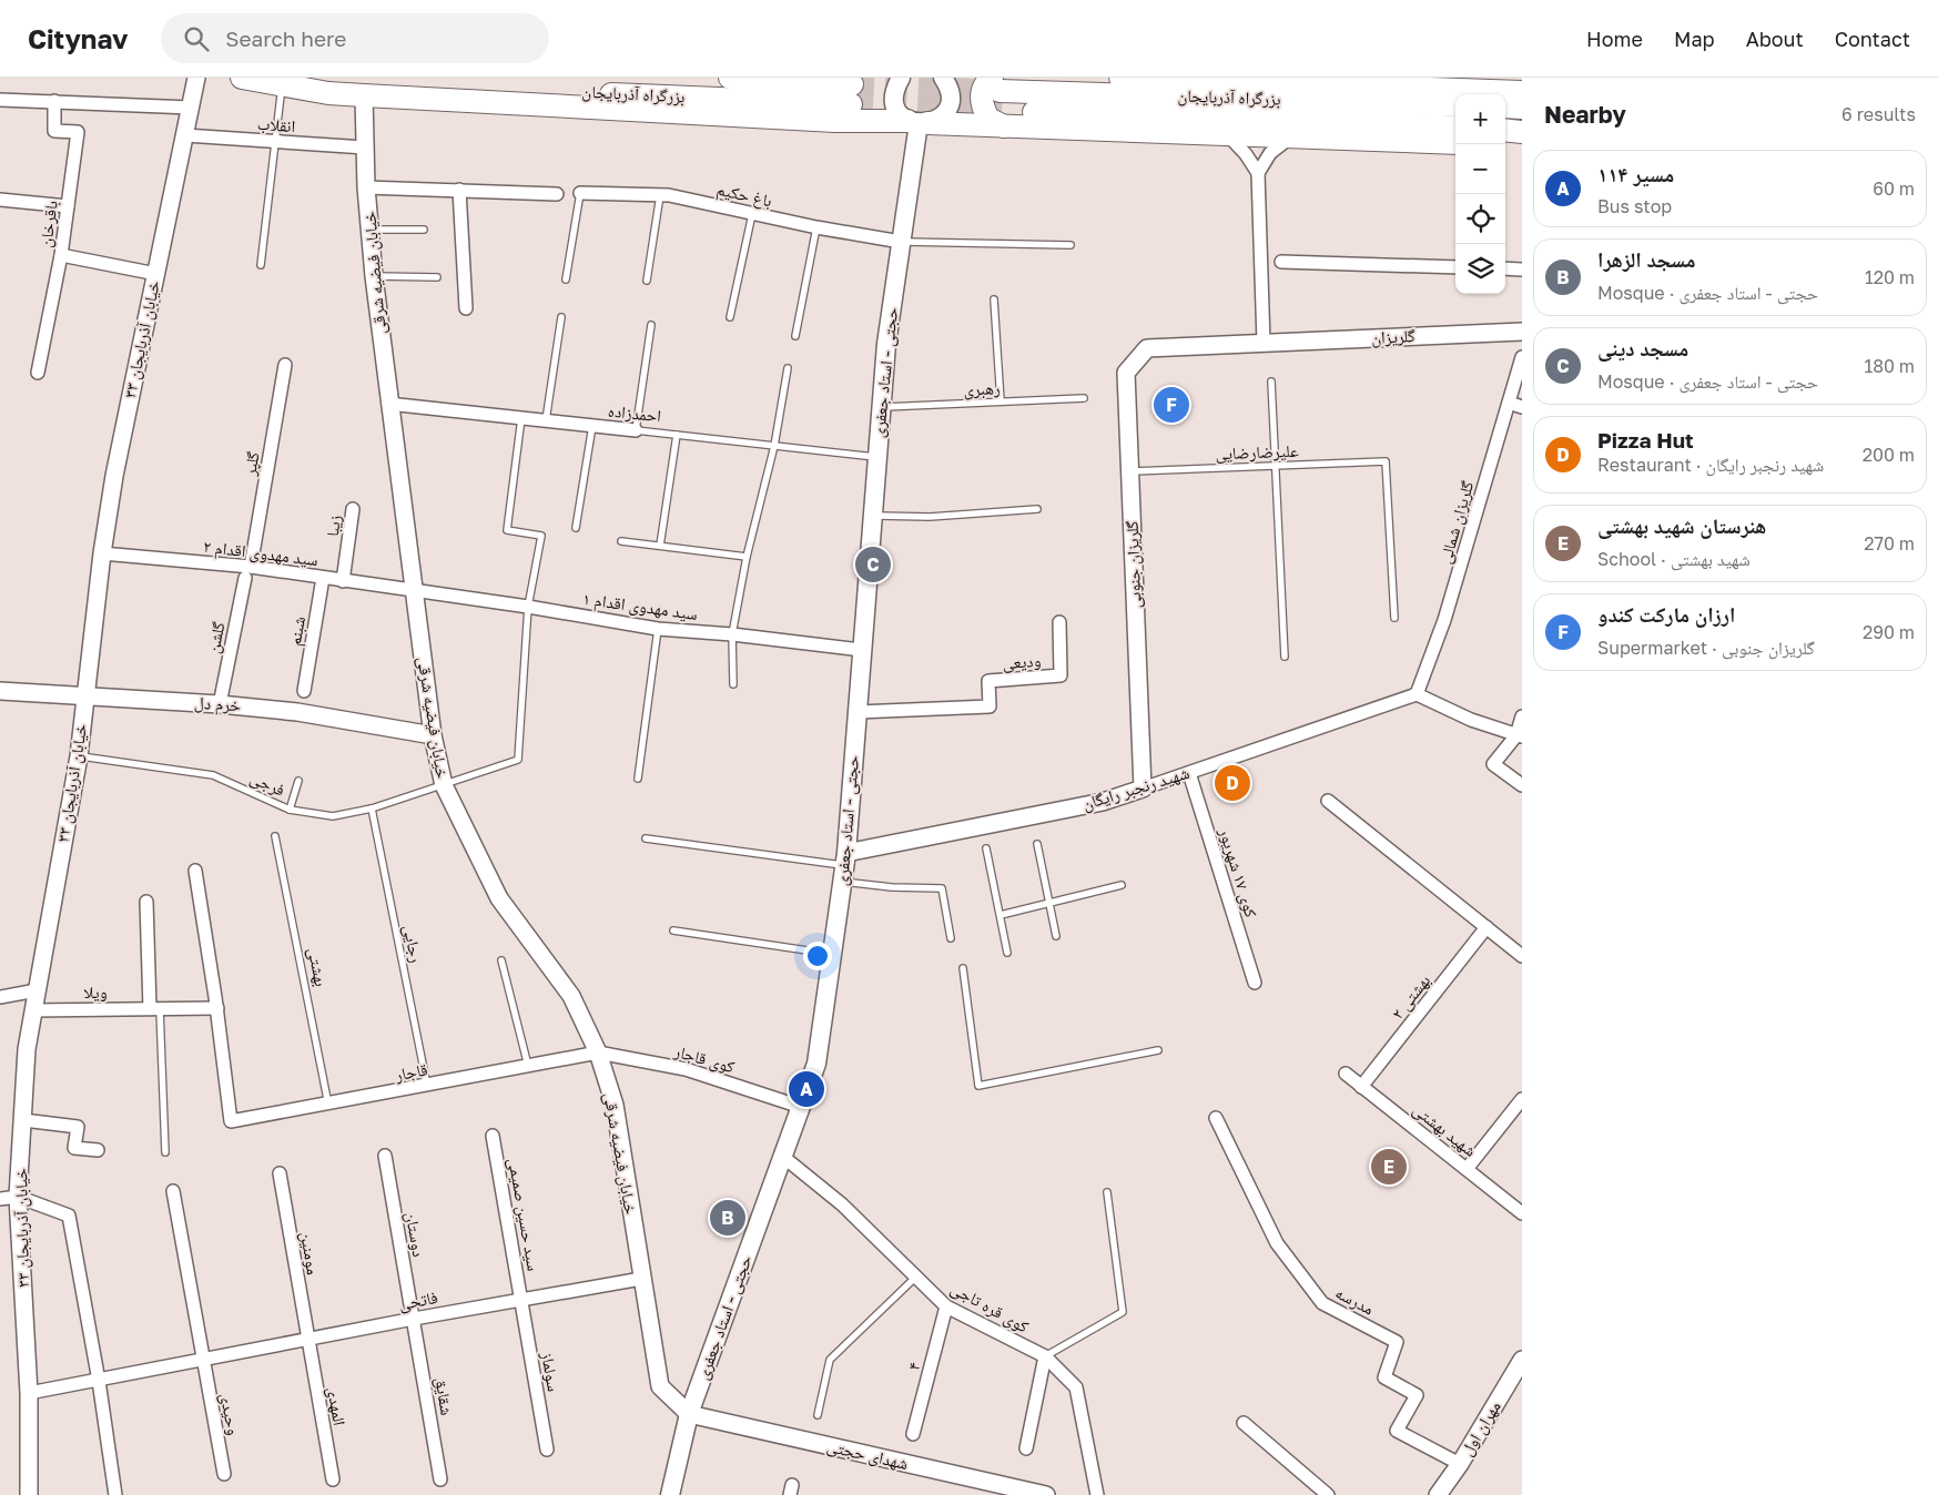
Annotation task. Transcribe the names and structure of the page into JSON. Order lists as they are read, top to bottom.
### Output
{
  "streets": {
    "highway": ["بزرگراه آذربایجان"],
    "main road": ["حجتی - استاد جعفری"],
    "street": [
      "انقلاب",
      "باغ حکیم",
      "باقرخان",
      "خیابان فیضیه شرقی",
      "گلریزان",
      "خیابان آذربایجان ۳۳",
      "احمدزاده",
      "گلپر",
      "گلریزان شمالی",
      "زیبا",
      "سید مهدوی اقدام ۲",
      "گلریزان جنوبی",
      "سید مهدوی اقدام ۱",
      "شبنم",
      "گلشن",
      "ودیعی",
      "خرم دل",
      "شهید رنجبر رایگان",
      "کوی ۱۷ شهریور",
      "ویلا",
      "بهشتی ۲",
      "کوی قاجار",
      "قاجار",
      "شهید بهشتی",
      "سید حسین صمیمی",
      "دوستان",
      "مومنین",
      "فاتحی",
      "مدرسه",
      "کوی قره تاجی",
      "۴",
      "سولماز",
      "شقایق",
      "المهدی",
      "وحیدی",
      "مهران اول",
      "شهدای حجتی"
    ],
    "lane": [
      "رهبری",
      "علیرضارضایی",
      "فرجی",
      "رجایی",
      "بهشتی"
    ]
  },
  "crossings": [
    ["انقلاب", "خیابان فیضیه شرقی"],
    ["انقلاب", "خیابان آذربایجان ۳۳"],
    ["باغ حکیم", "حجتی - استاد جعفری"],
    ["خیابان فیضیه شرقی", "حجتی - استاد جعفری"],
    ["خیابان فیضیه شرقی", "احمدزاده"],
    ["خیابان فیضیه شرقی", "سید مهدوی اقدام ۲"],
    ["خیابان فیضیه شرقی", "سید مهدوی اقدام ۱"],
    ["خیابان فیضیه شرقی", "خرم دل"],
    ["خیابان فیضیه شرقی", "فرجی"],
    ["خیابان فیضیه شرقی", "کوی قاجار"],
    ["خیابان فیضیه شرقی", "قاجار"],
    ["خیابان فیضیه شرقی", "فاتحی"],
    ["خیابان فیضیه شرقی", "شهدای حجتی"],
    ["گلریزان", "گلریزان جنوبی"],
    ["خیابان آذربایجان ۳۳", "سید مهدوی اقدام ۲"],
    ["خیابان آذربایجان ۳۳", "خرم دل"],
    ["خیابان آذربایجان ۳۳", "فرجی"],
    ["خیابان آذربایجان ۳۳", "ویلا"],
    ["خیابان آذربایجان ۳۳", "فاتحی"],
    ["حجتی - استاد جعفری", "رهبری"],
    ["حجتی - استاد جعفری", "احمدزاده"],
    ["حجتی - استاد جعفری", "سید مهدوی اقدام ۱"],
    ["حجتی - استاد جعفری", "ودیعی"],
    ["حجتی - استاد جعفری", "شهید رنجبر رایگان"],
    ["حجتی - استاد جعفری", "کوی قاجار"],
    ["حجتی - استاد جعفری", "کوی قره تاجی"],
    ["حجتی - استاد جعفری", "شهدای حجتی"],
    ["علیرضارضایی", "گلریزان جنوبی"],
    ["گلپر", "سید مهدوی اقدام ۲"],
    ["گلپر", "گلشن"],
    ["گلریزان شمالی", "شهید رنجبر رایگان"],
    ["زیبا", "سید مهدوی اقدام ۲"],
    ["سید مهدوی اقدام ۲", "سید مهدوی اقدام ۱"],
    ["سید مهدوی اقدام ۲", "شبنم"],
    ["سید مهدوی اقدام ۲", "گلشن"],
    ["گلریزان جنوبی", "شهید رنجبر رایگان"],
    ["سید مهدوی اقدام ۱", "فرجی"],
    ["گلشن", "خرم دل"],
    ["فرجی", "رجایی"],
    ["شهید رنجبر رایگان", "کوی ۱۷ شهریور"],
    ["رجایی", "قاجار"],
    ["بهشتی", "قاجار"],
    ["ویلا", "قاجار"],
    ["بهشتی ۲", "شهید بهشتی"],
    ["کوی قاجار", "قاجار"],
    ["سید حسین صمیمی", "فاتحی"],
    ["سید حسین صمیمی", "سولماز"],
    ["دوستان", "فاتحی"],
    ["دوستان", "شقایق"],
    ["مومنین", "فاتحی"],
    ["مومنین", "المهدی"],
    ["فاتحی", "سولماز"],
    ["فاتحی", "شقایق"],
    ["فاتحی", "المهدی"],
    ["فاتحی", "وحیدی"],
    ["مدرسه", "مهران اول"],
    ["کوی قره تاجی", "۴"]
  ],
  "page": {
    "header": "Citynav",
    "search": "Search here",
    "nav": [
      "Home",
      "Map",
      "About",
      "Contact"
    ],
    "heading": ["Nearby", "6 results"],
    "map_buttons": ["+", "−"],
    "list": [
      {
        "mark": "A",
        "name": "مسیر ۱۱۴",
        "note": "Bus stop",
        "value": "60 m"
      },
      {
        "mark": "B",
        "name": "مسجد الزهرا",
        "note": "Mosque · حجتی - استاد جعفری",
        "value": "120 m"
      },
      {
        "mark": "C",
        "name": "مسجد دینی",
        "note": "Mosque · حجتی - استاد جعفری",
        "value": "180 m"
      },
      {
        "mark": "D",
        "name": "Pizza Hut",
        "note": "Restaurant · شهید رنجبر رایگان",
        "value": "200 m"
      },
      {
        "mark": "E",
        "name": "هنرستان شهید بهشتی",
        "note": "School · شهید بهشتی",
        "value": "270 m"
      },
      {
        "mark": "F",
        "name": "ارزان مارکت کندو",
        "note": "Supermarket · گلریزان جنوبی",
        "value": "290 m"
      }
    ],
    "pins": [
      "F",
      "C",
      "D",
      "A",
      "E",
      "B"
    ]
  }
}
